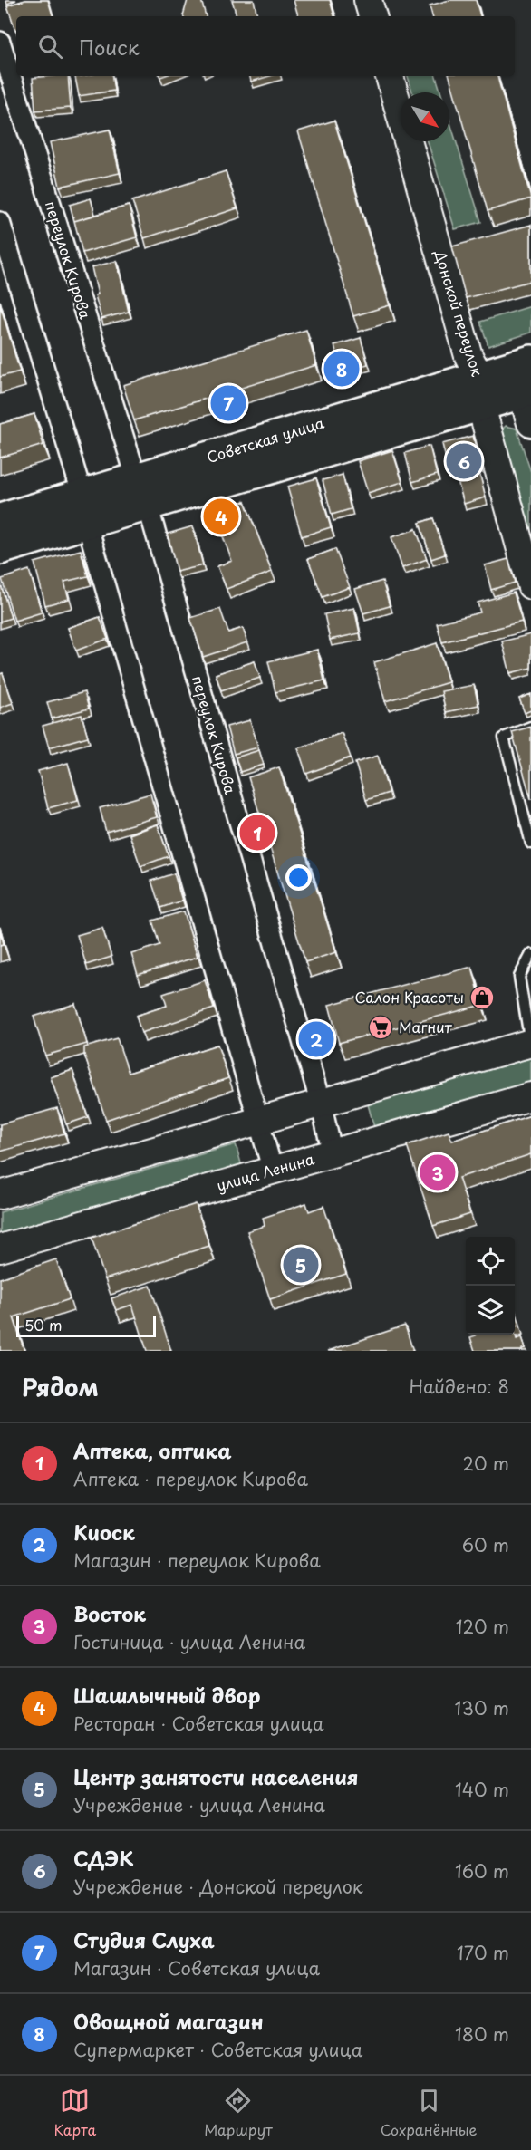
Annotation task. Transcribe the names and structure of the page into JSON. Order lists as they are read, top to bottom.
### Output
{
  "streets": {
    "main road": ["Донской переулок", "Советская улица", "улица Ленина"],
    "street": ["переулок Кирова"]
  },
  "crossings": [
    ["переулок Кирова", "Советская улица"],
    ["переулок Кирова", "улица Ленина"],
    ["Донской переулок", "Советская улица"]
  ],
  "places": {
    "shop": ["Салон Красоты"],
    "supermarket": ["Магнит"]
  },
  "scale_bar": "50 m",
  "north": "bottom right",
  "page": {
    "search": "Поиск",
    "pins": [
      "8",
      "7",
      "6",
      "4",
      "1",
      "2",
      "3",
      "5"
    ],
    "scale": "50 m",
    "heading": ["Рядом", "Найдено: 8"],
    "list": [
      {
        "mark": "1",
        "name": "Аптека, оптика",
        "note": "Аптека · переулок Кирова",
        "value": "20 m"
      },
      {
        "mark": "2",
        "name": "Киоск",
        "note": "Магазин · переулок Кирова",
        "value": "60 m"
      },
      {
        "mark": "3",
        "name": "Восток",
        "note": "Гостиница · улица Ленина",
        "value": "120 m"
      },
      {
        "mark": "4",
        "name": "Шашлычный двор",
        "note": "Ресторан · Советская улица",
        "value": "130 m"
      },
      {
        "mark": "5",
        "name": "Центр занятости населения",
        "note": "Учреждение · улица Ленина",
        "value": "140 m"
      },
      {
        "mark": "6",
        "name": "СДЭК",
        "note": "Учреждение · Донской переулок",
        "value": "160 m"
      },
      {
        "mark": "7",
        "name": "Студия Слуха",
        "note": "Магазин · Советская улица",
        "value": "170 m"
      },
      {
        "mark": "8",
        "name": "Овощной магазин",
        "note": "Супермаркет · Советская улица",
        "value": "180 m"
      }
    ],
    "nav": ["Карта", "Маршрут", "Сохранённые"]
  }
}
